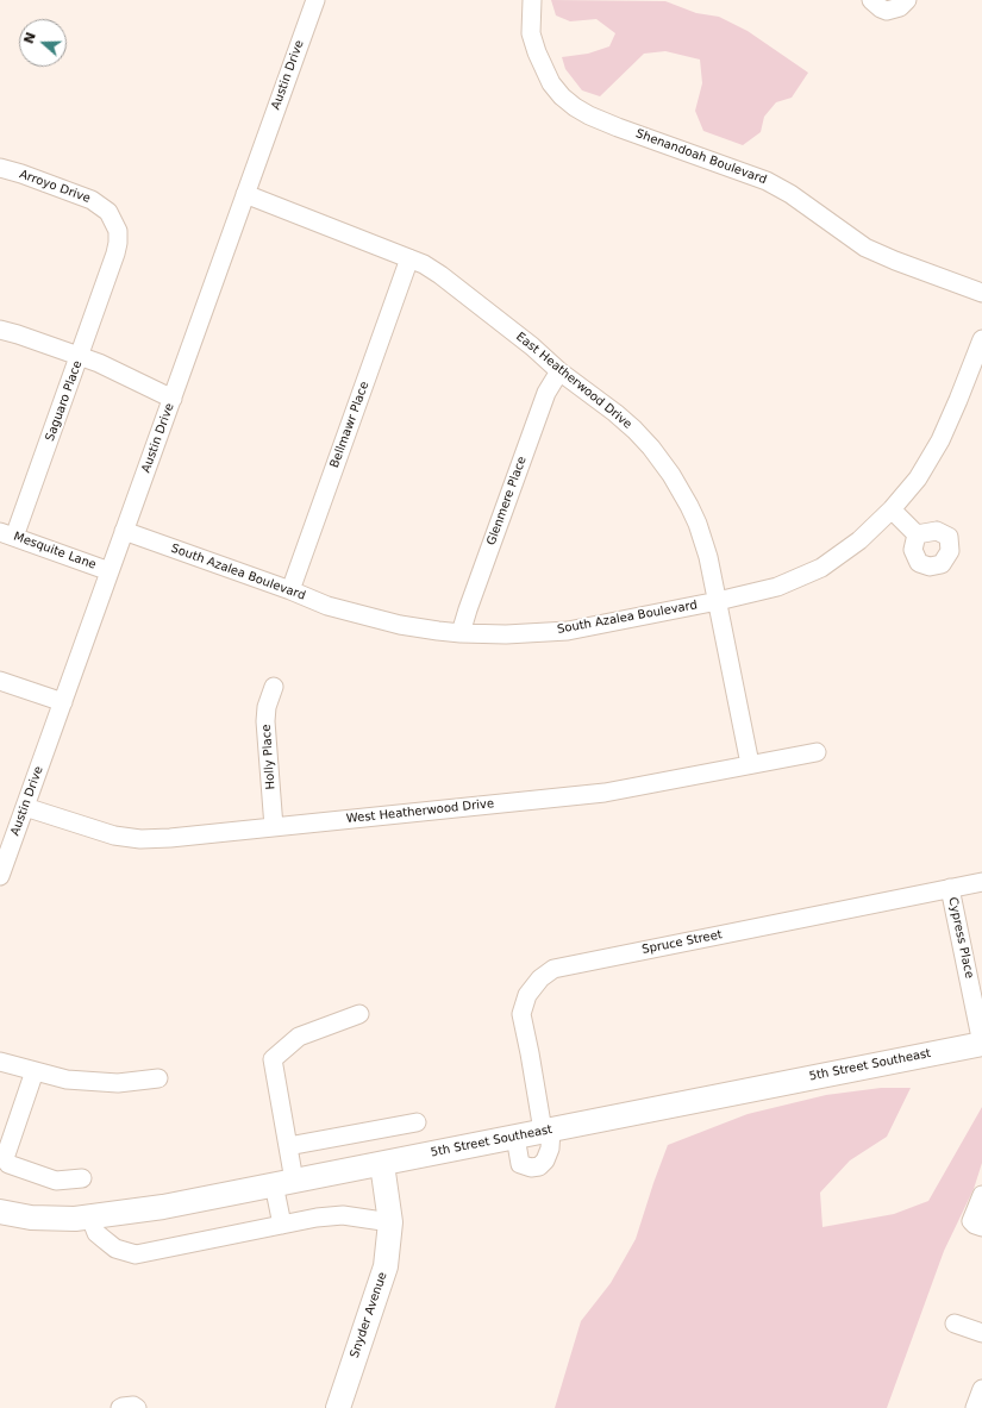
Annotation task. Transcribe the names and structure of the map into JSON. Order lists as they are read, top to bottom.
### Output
{
  "streets": {
    "main road": ["5th Street Southeast", "Snyder Avenue"],
    "street": [
      "Austin Drive",
      "Shenandoah Boulevard",
      "Arroyo Drive",
      "East Heatherwood Drive",
      "Saguaro Place",
      "Bellmawr Place",
      "Glenmere Place",
      "Mesquite Lane",
      "South Azalea Boulevard",
      "Holly Place",
      "West Heatherwood Drive",
      "Cypress Place",
      "Spruce Street"
    ]
  },
  "crossings": [
    ["Austin Drive", "East Heatherwood Drive"],
    ["Austin Drive", "Mesquite Lane"],
    ["Austin Drive", "South Azalea Boulevard"],
    ["Austin Drive", "West Heatherwood Drive"],
    ["Arroyo Drive", "Saguaro Place"],
    ["East Heatherwood Drive", "Bellmawr Place"],
    ["East Heatherwood Drive", "Glenmere Place"],
    ["East Heatherwood Drive", "South Azalea Boulevard"],
    ["East Heatherwood Drive", "West Heatherwood Drive"],
    ["Saguaro Place", "Mesquite Lane"],
    ["Bellmawr Place", "South Azalea Boulevard"],
    ["Glenmere Place", "South Azalea Boulevard"],
    ["Holly Place", "West Heatherwood Drive"],
    ["Cypress Place", "Spruce Street"],
    ["Cypress Place", "5th Street Southeast"],
    ["Spruce Street", "5th Street Southeast"],
    ["5th Street Southeast", "Snyder Avenue"]
  ],
  "north": "left"
}
